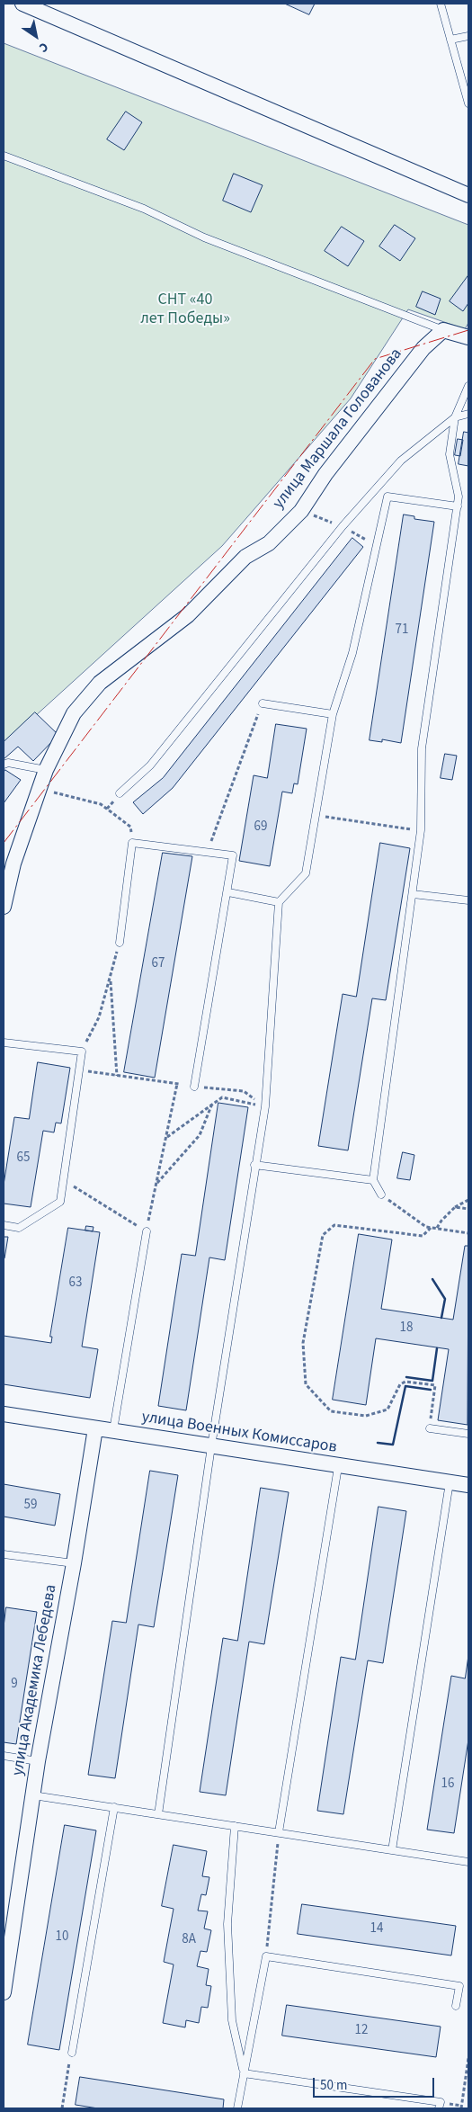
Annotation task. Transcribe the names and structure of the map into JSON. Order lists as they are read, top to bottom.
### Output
{
  "streets": {
    "street": ["улица Маршала Голованова", "улица Военных Комиссаров", "улица Академика Лебедева"]
  },
  "crossings": [
    ["улица Военных Комиссаров", "улица Академика Лебедева"]
  ],
  "parks": ["СНТ «40 лет Победы»"],
  "house_numbers": [
    "71",
    "69",
    "67",
    "65",
    "63",
    "18",
    "59",
    "9",
    "16",
    "14",
    "10",
    "8А",
    "12"
  ],
  "scale_bar": "50 m",
  "north": "bottom right"
}
